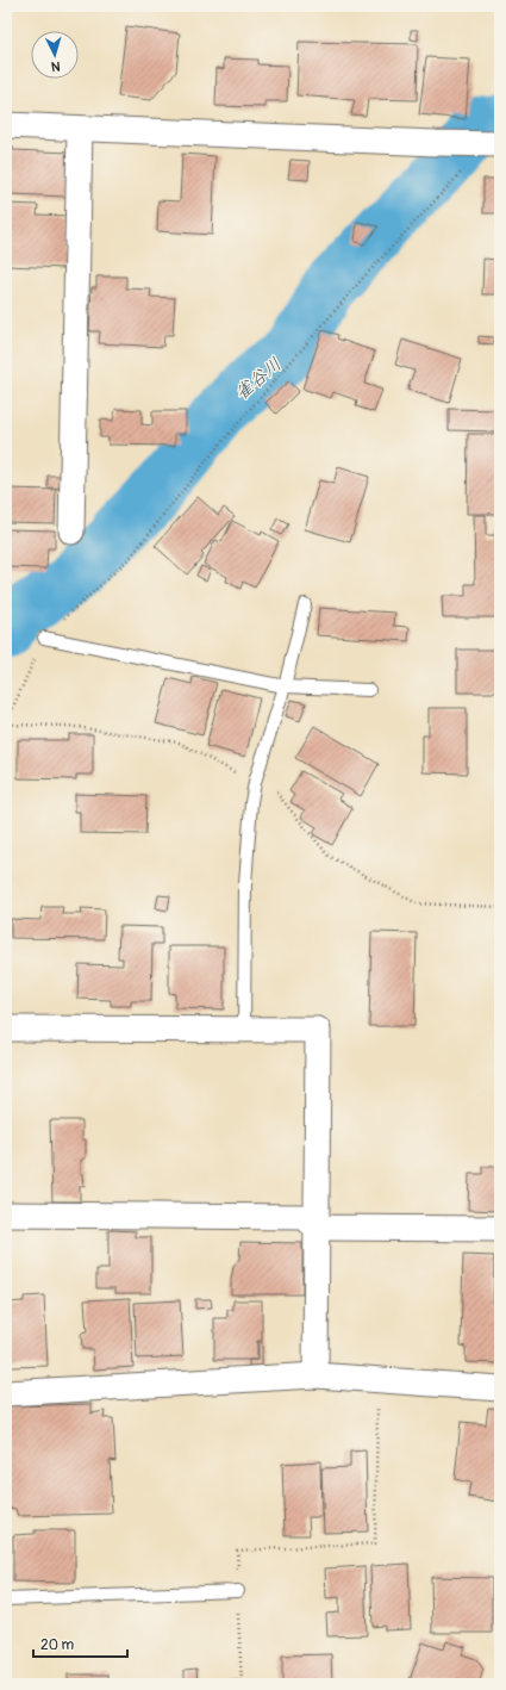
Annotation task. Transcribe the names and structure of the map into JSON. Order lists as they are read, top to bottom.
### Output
{
  "water": ["雀谷川"],
  "scale_bar": "20 m",
  "north": "bottom"
}
